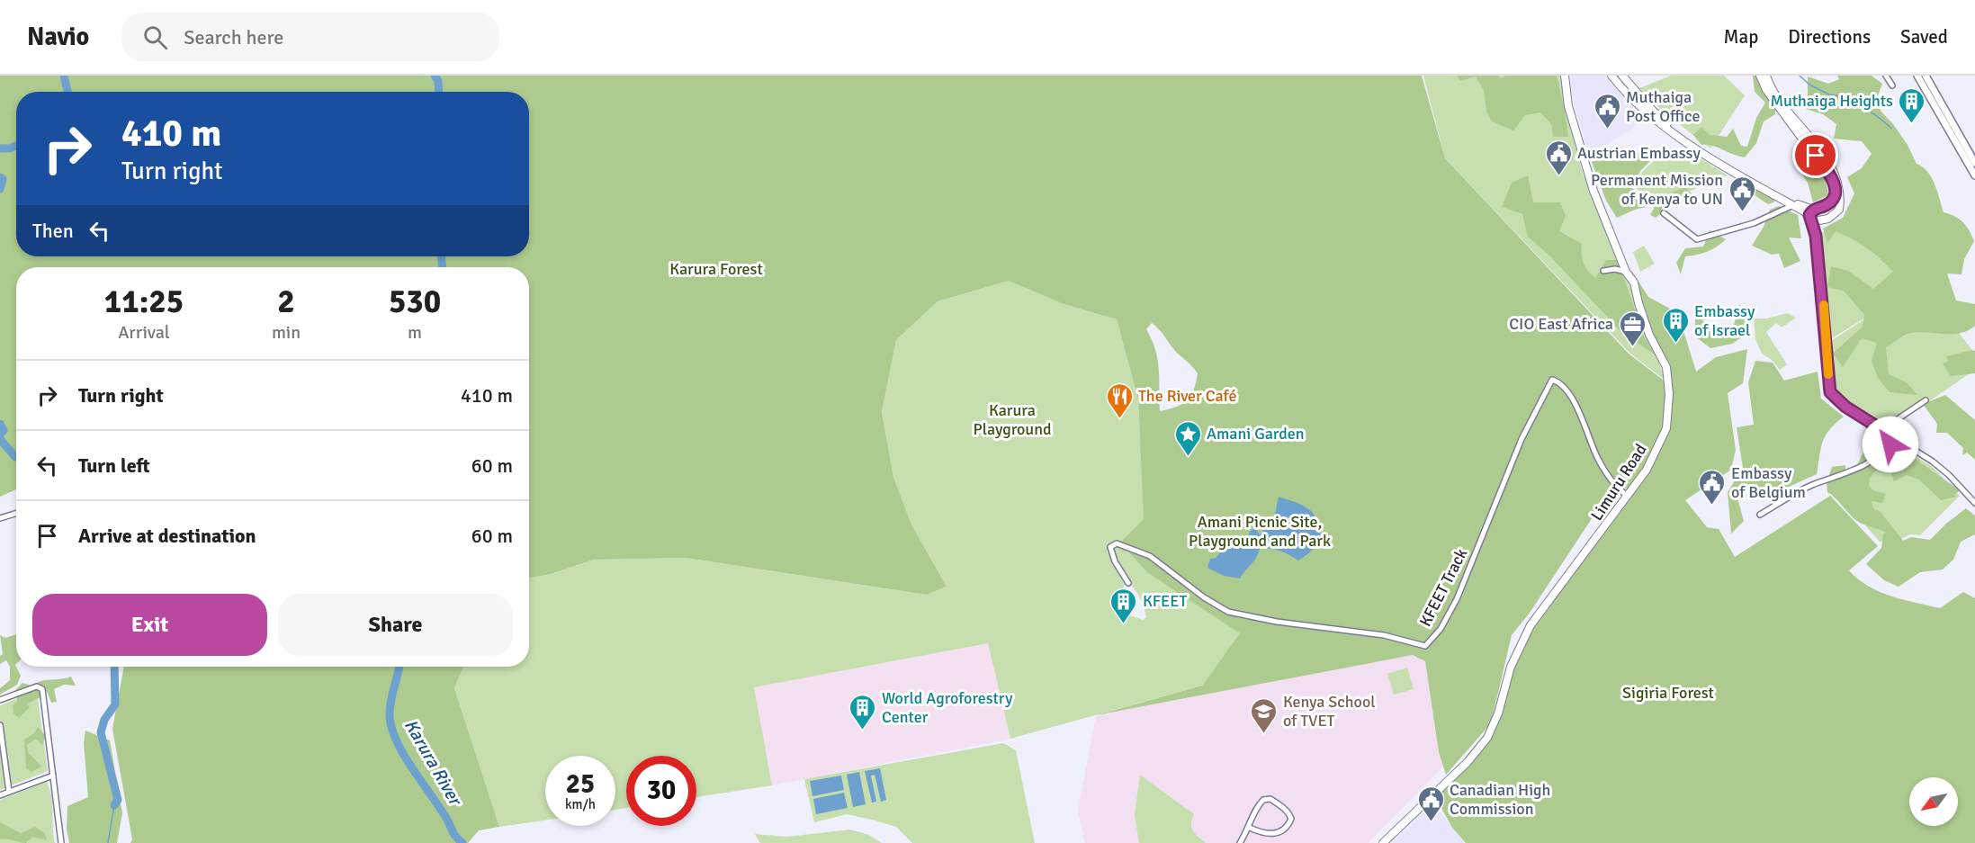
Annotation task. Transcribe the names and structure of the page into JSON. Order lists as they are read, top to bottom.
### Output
{
  "streets": {
    "main road": ["Limuru Road"],
    "street": ["KFEET Track"]
  },
  "crossings": [
    ["Limuru Road", "KFEET Track"]
  ],
  "water": ["Karura River"],
  "parks": [
    "Karura Forest",
    "Karura Playground",
    "Amani Picnic Site, Playground and Park",
    "Sigiria Forest"
  ],
  "places": {
    "building": [
      "Muthaiga Heights",
      "Embassy of Israel",
      "KFEET",
      "World Agroforestry Center"
    ],
    "public building": [
      "Muthaiga Post Office",
      "Austrian Embassy",
      "Permanent Mission of Kenya to UN",
      "Embassy of Belgium",
      "Canadian High Commission"
    ],
    "office": ["CIO East Africa"],
    "restaurant": ["The River Café"],
    "place": ["Amani Garden"],
    "school or university": ["Kenya School of TVET"]
  },
  "north": "bottom left",
  "page": {
    "header": "Navio",
    "search": "Search here",
    "nav": ["Map", "Directions", "Saved"],
    "turn": ["410 m", "Turn right"],
    "then": "Then",
    "eta": [
      "11:25",
      "Arrival",
      "2",
      "min",
      "530",
      "m"
    ],
    "list": [
      {
        "name": "Turn right",
        "value": "410 m"
      },
      {
        "name": "Turn left",
        "value": "60 m"
      },
      {
        "name": "Arrive at destination",
        "value": "60 m"
      }
    ],
    "buttons": ["Exit", "Share"],
    "speed": "25 km/h",
    "limit": "30"
  }
}
